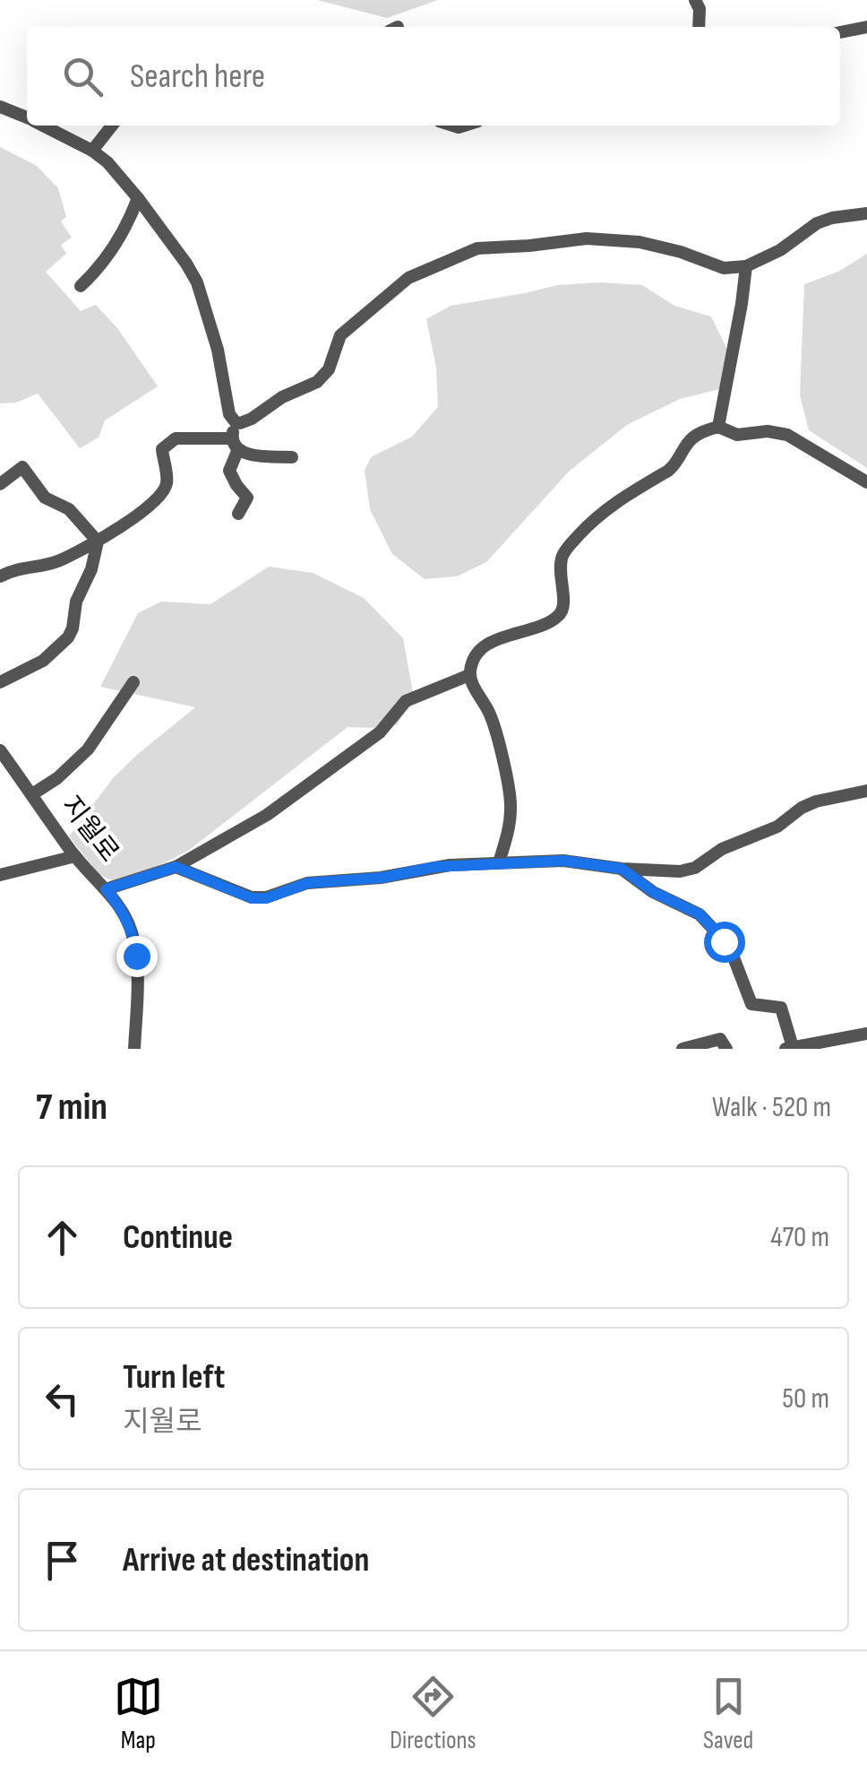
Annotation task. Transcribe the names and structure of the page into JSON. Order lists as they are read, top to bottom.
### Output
{
  "streets": {
    "street": ["지월로"]
  },
  "page": {
    "search": "Search here",
    "heading": ["7 min", "Walk · 520 m"],
    "list": [
      ["Continue", "470 m"],
      ["Turn left", "지월로", "50 m"],
      "Arrive at destination"
    ],
    "nav": ["Map", "Directions", "Saved"]
  }
}
